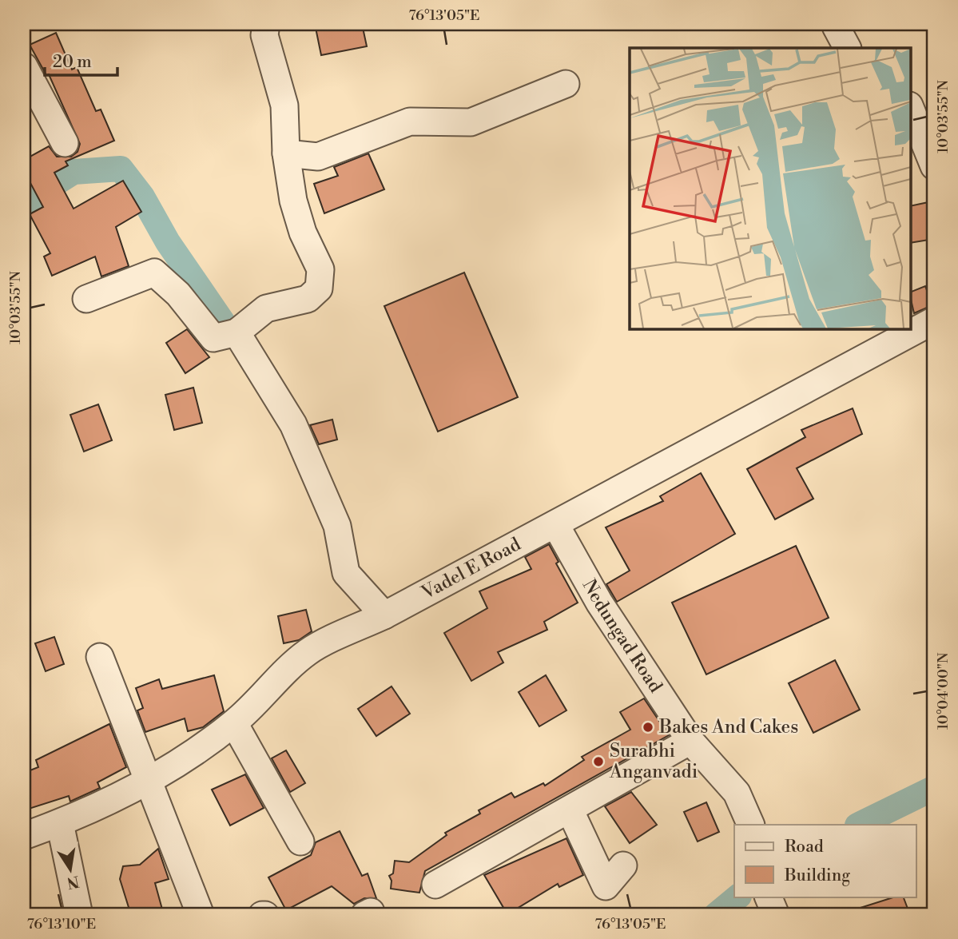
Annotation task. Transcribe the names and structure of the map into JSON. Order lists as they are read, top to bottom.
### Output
{
  "streets": {
    "street": ["Vadel E Road", "Nedungad Road"]
  },
  "crossings": [
    ["Vadel E Road", "Nedungad Road"]
  ],
  "places": ["Bakes And Cakes", "Surabhi Anganvadi"],
  "legend": ["Road", "Building"],
  "scale_bar": "20 m",
  "north": "bottom",
  "coordinates": [
    "76°13'05\"E",
    "10°03'55\"N",
    "10°04'00\"N",
    "76°13'10\"E"
  ]
}
